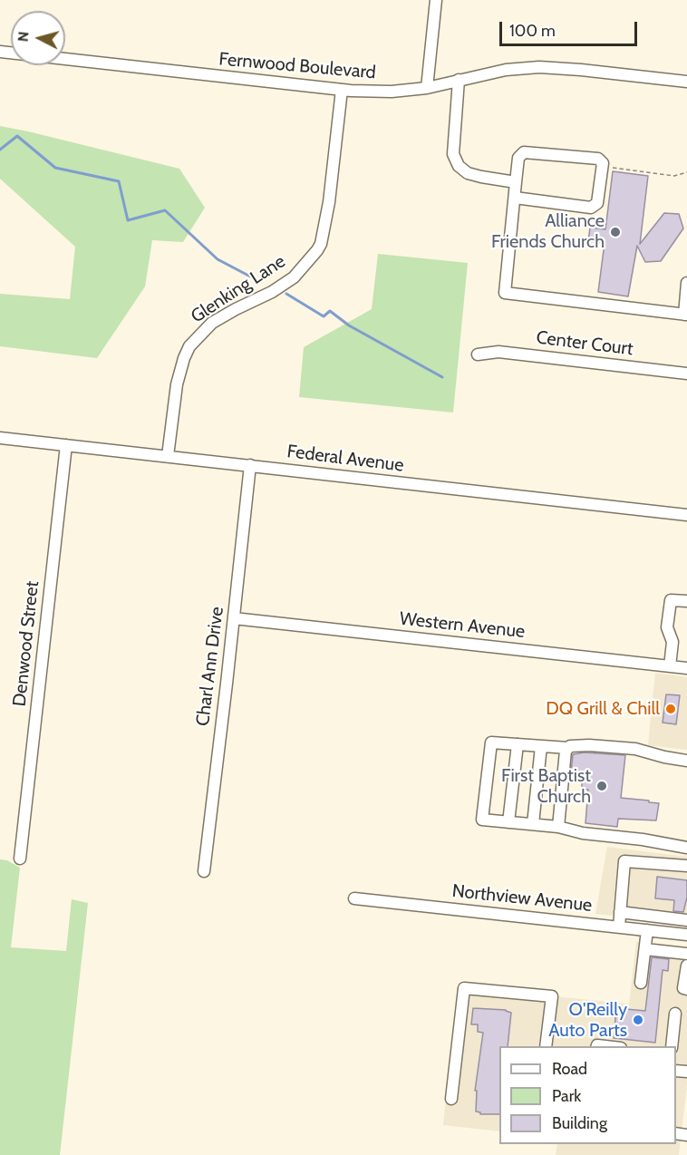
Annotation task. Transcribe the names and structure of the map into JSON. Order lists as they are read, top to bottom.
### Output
{
  "streets": {
    "street": [
      "Fernwood Boulevard",
      "Glenking Lane",
      "Center Court",
      "Federal Avenue",
      "Western Avenue",
      "Denwood Street",
      "Charl Ann Drive",
      "Northview Avenue"
    ]
  },
  "crossings": [
    ["Fernwood Boulevard", "Glenking Lane"],
    ["Glenking Lane", "Federal Avenue"],
    ["Federal Avenue", "Denwood Street"],
    ["Federal Avenue", "Charl Ann Drive"],
    ["Western Avenue", "Charl Ann Drive"]
  ],
  "places": [
    "Alliance Friends Church",
    "DQ Grill & Chill",
    "First Baptist Church",
    "O'Reilly Auto Parts"
  ],
  "legend": ["Road", "Park", "Building"],
  "scale_bar": "100 m",
  "north": "left"
}
